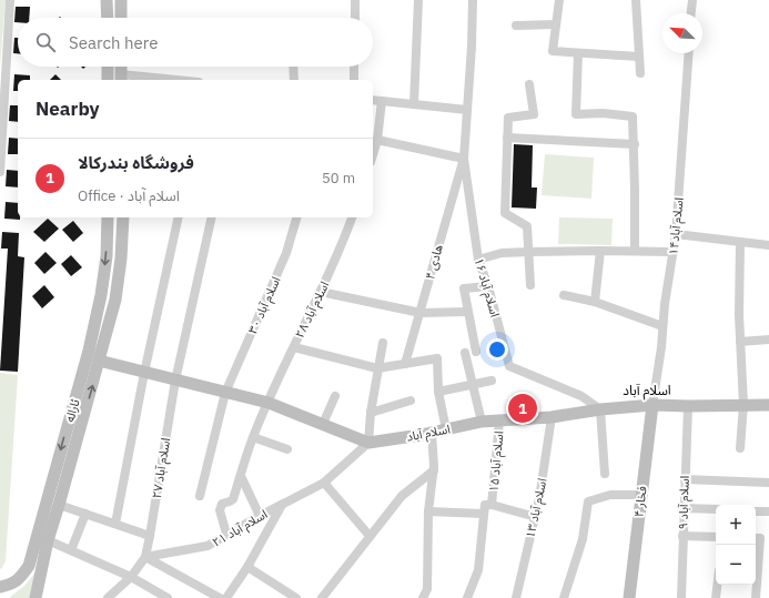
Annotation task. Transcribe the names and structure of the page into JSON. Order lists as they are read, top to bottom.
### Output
{
  "streets": {
    "street": [
      "اسلام آباد۱۴",
      "هادی ۴",
      "اسلام آباد ۱۶",
      "اسلام آباد ۳۰",
      "اسلام آباد ۲۸",
      "ثاراله",
      "اسلام آباد",
      "اسلام آباد ۱۵",
      "اسلام آباد ۲۷",
      "فخار ۴",
      "اسلام آباد ۹",
      "اسلام آباد ۱۳",
      "اسلام آباد ۲۱"
    ]
  },
  "crossings": [
    ["اسلام آباد۱۴", "اسلام آباد"],
    ["اسلام آباد۱۴", "فخار ۴"],
    ["هادی ۴", "اسلام آباد ۱۶"],
    ["اسلام آباد ۱۶", "اسلام آباد"],
    ["اسلام آباد ۳۰", "اسلام آباد"],
    ["اسلام آباد ۲۸", "اسلام آباد"],
    ["اسلام آباد ۲۸", "اسلام آباد ۲۱"],
    ["ثاراله", "اسلام آباد"],
    ["اسلام آباد", "اسلام آباد ۱۵"],
    ["اسلام آباد", "اسلام آباد ۲۷"],
    ["اسلام آباد", "فخار ۴"],
    ["اسلام آباد", "اسلام آباد ۹"],
    ["اسلام آباد", "اسلام آباد ۱۳"],
    ["اسلام آباد", "اسلام آباد ۲۱"],
    ["اسلام آباد ۲۷", "اسلام آباد ۲۱"]
  ],
  "districts": ["اسلام آباد"],
  "north": "top left",
  "page": {
    "search": "Search here",
    "heading": "Nearby",
    "list": [
      {
        "mark": "1",
        "name": "فروشگاه بندرکالا",
        "note": "Office · اسلام آباد",
        "value": "50 m"
      }
    ],
    "pins": "1",
    "map_buttons": ["+", "−"]
  }
}
